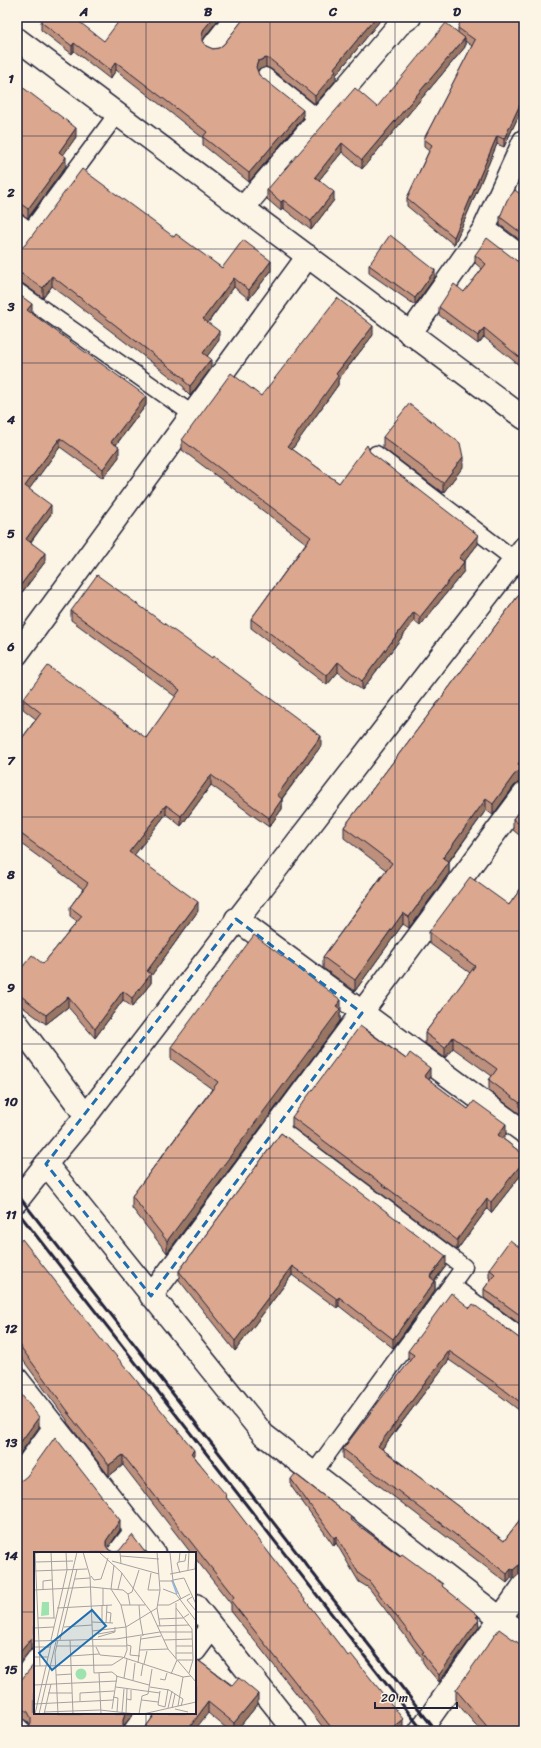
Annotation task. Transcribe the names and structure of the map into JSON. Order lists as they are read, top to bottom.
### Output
{
  "scale_bar": "20 m",
  "grid": {
    "columns": [
      "A",
      "B",
      "C",
      "D"
    ],
    "rows": [
      "1",
      "2",
      "3",
      "4",
      "5",
      "6",
      "7",
      "8",
      "9",
      "10",
      "11",
      "12",
      "13",
      "14",
      "15"
    ]
  }
}
